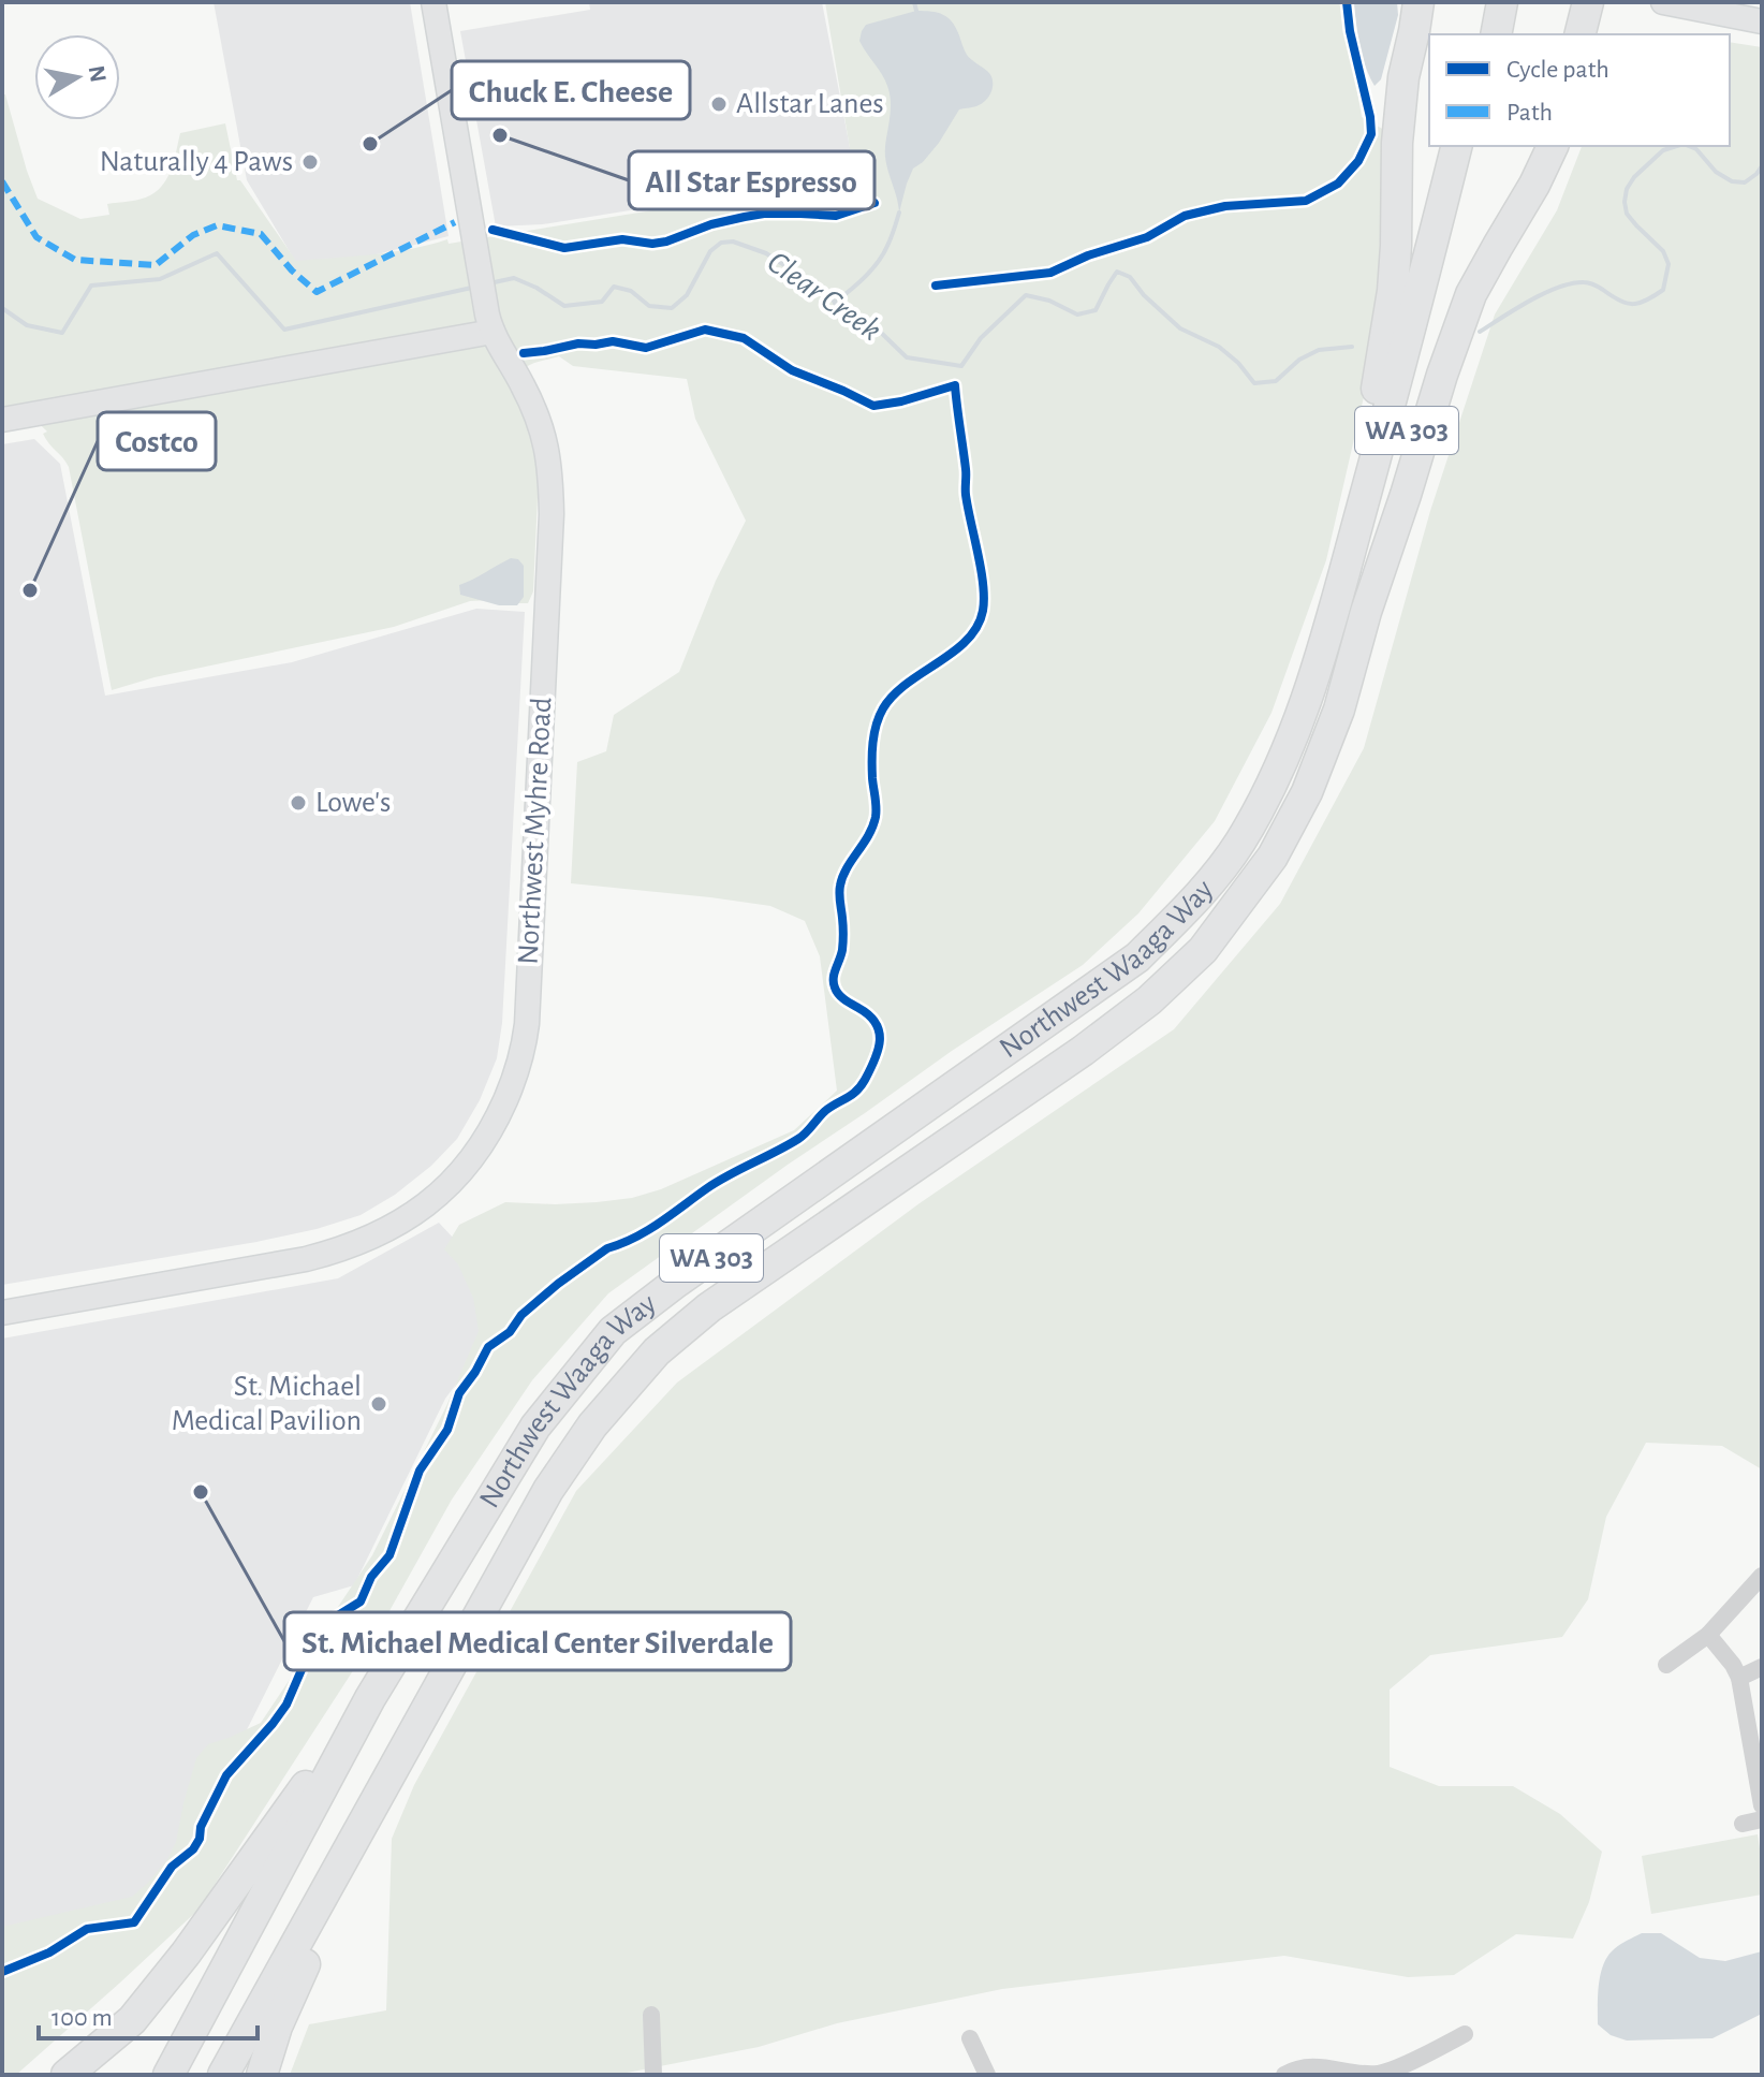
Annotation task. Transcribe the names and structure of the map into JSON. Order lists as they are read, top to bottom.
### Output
{
  "streets": {
    "highway": ["WA 303", "Northwest Waaga Way"],
    "street": ["Northwest Myhre Road"]
  },
  "crossings": [
    ["WA 303", "Northwest Waaga Way"]
  ],
  "water": ["Clear Creek"],
  "places": [
    "Allstar Lanes",
    "All Star Espresso",
    "Chuck E. Cheese",
    "Naturally 4 Paws",
    "Costco",
    "Lowe's",
    "St. Michael Medical Pavilion",
    "St. Michael Medical Center Silverdale"
  ],
  "legend": ["Cycle path", "Path"],
  "scale_bar": "100 m",
  "north": "right"
}
